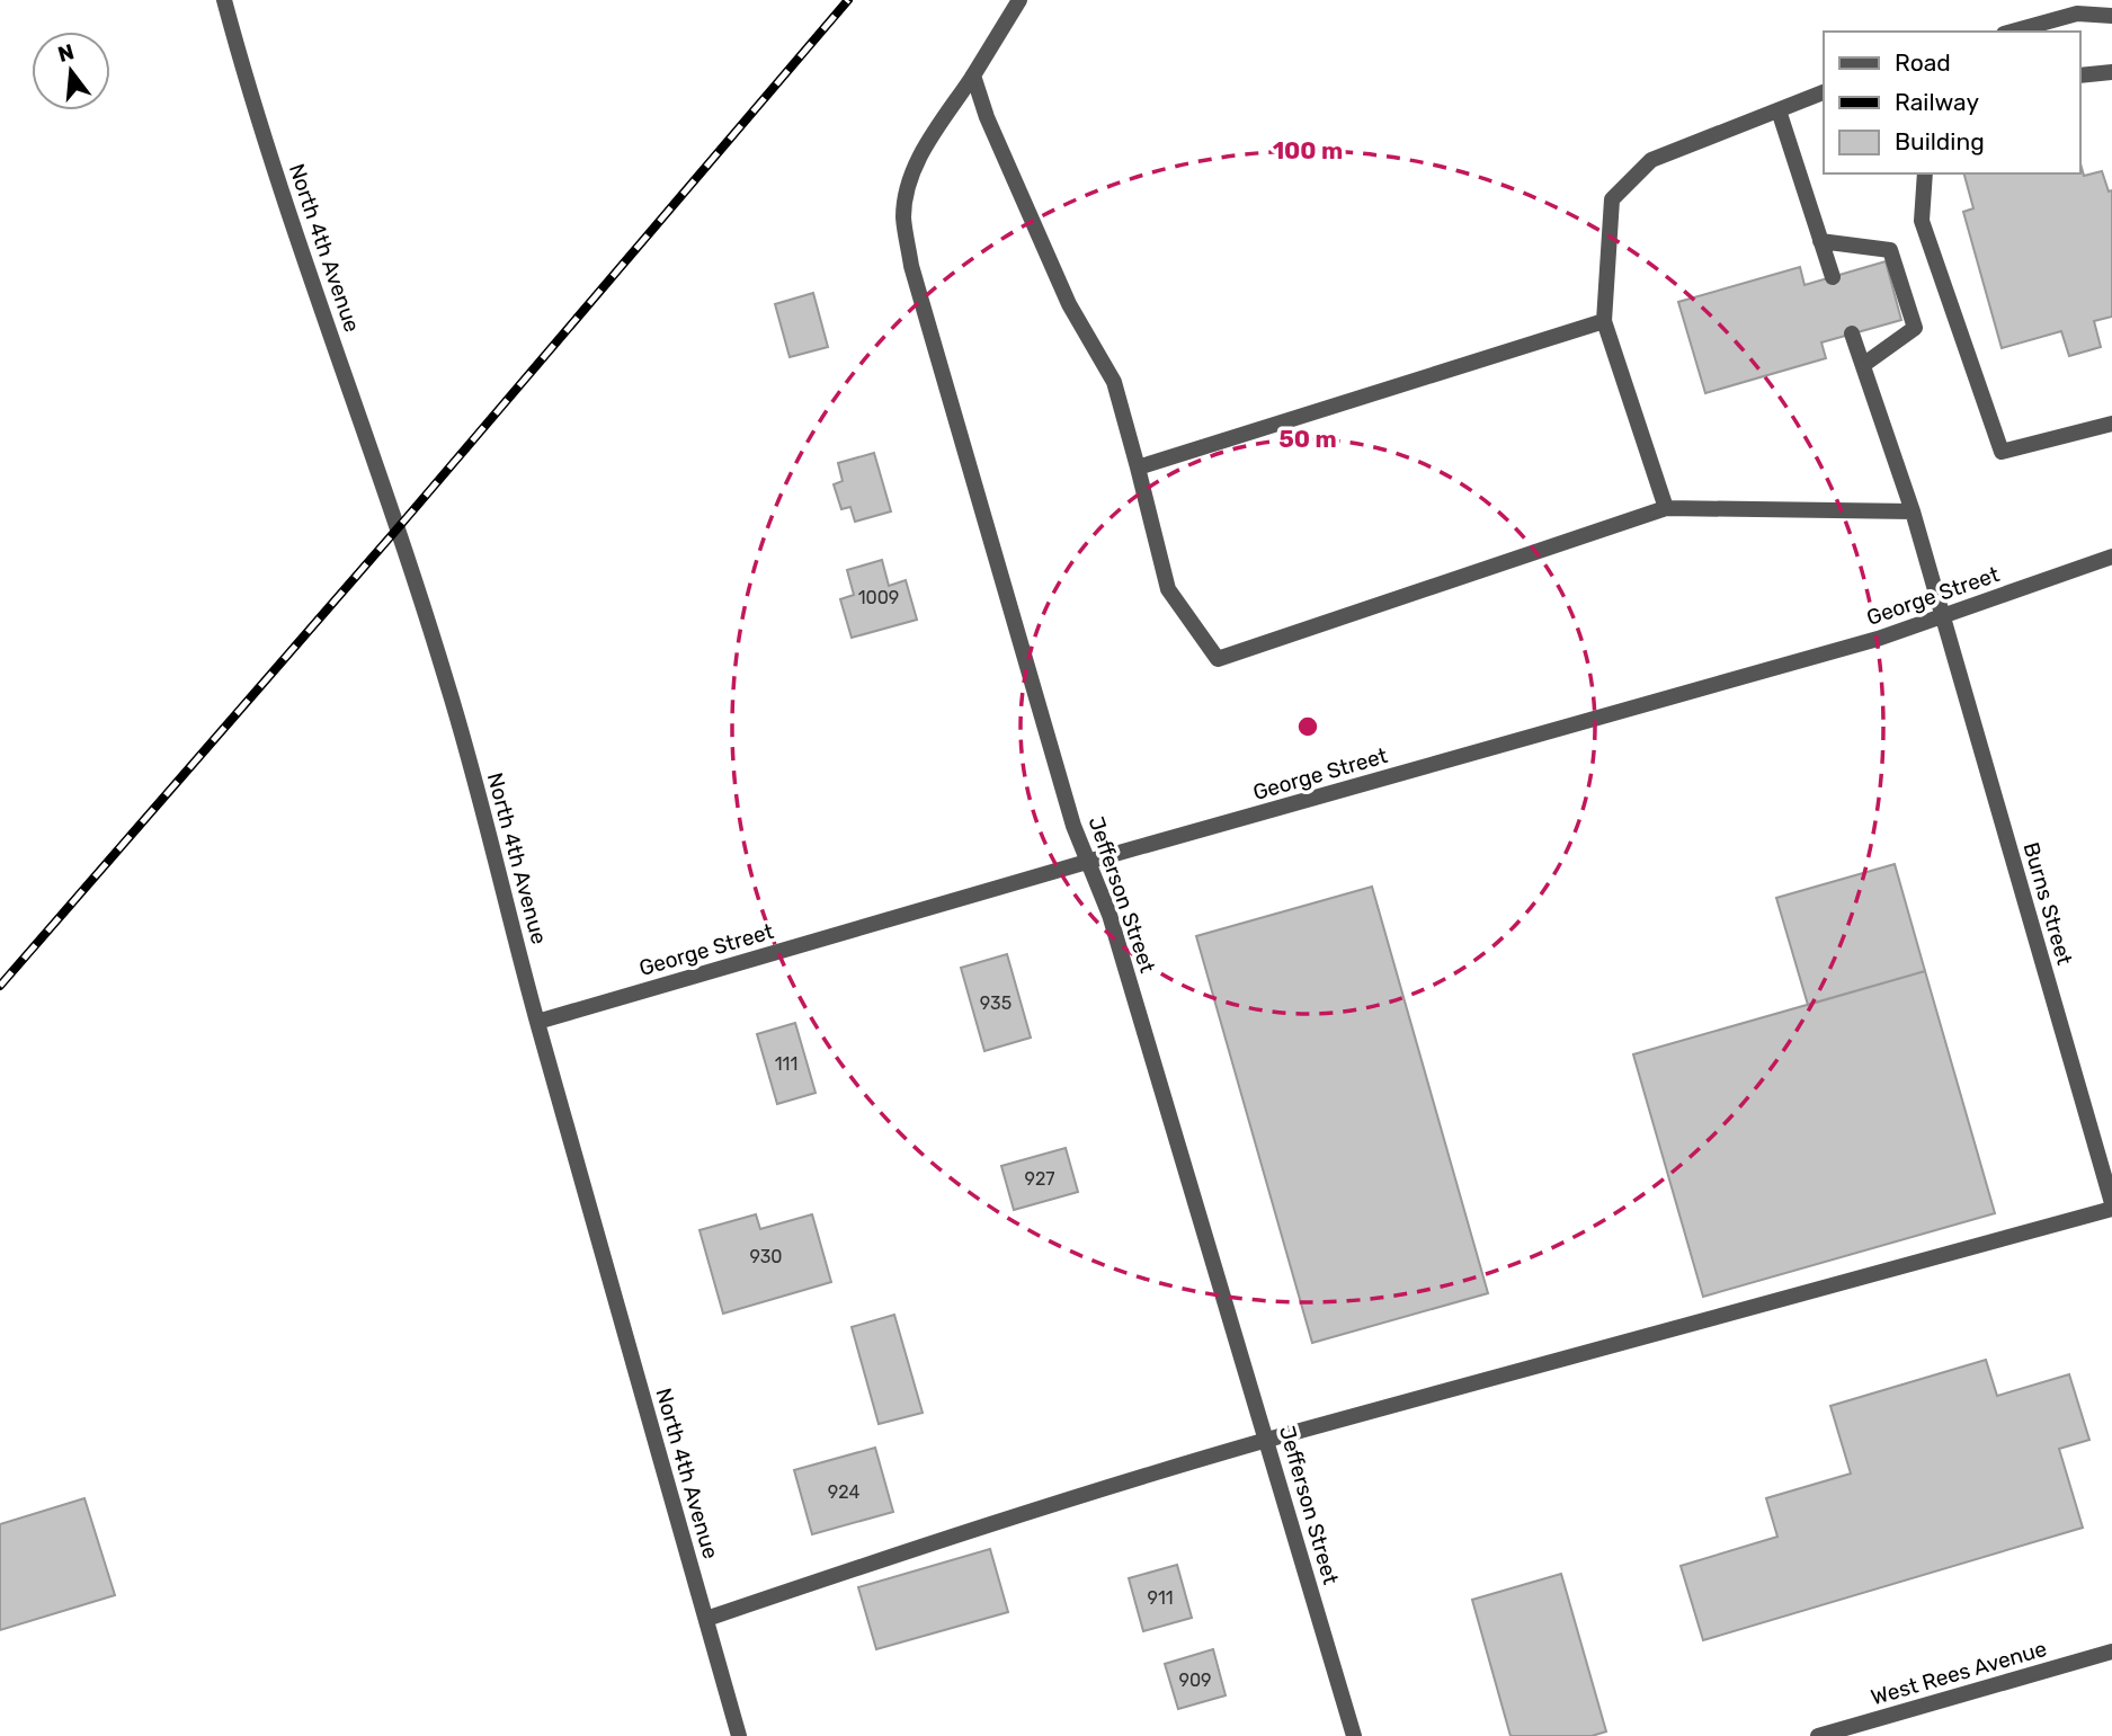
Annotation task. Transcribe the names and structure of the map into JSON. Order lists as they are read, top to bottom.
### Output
{
  "streets": {
    "street": [
      "North 4th Avenue",
      "George Street",
      "Jefferson Street",
      "Burns Street",
      "West Rees Avenue"
    ]
  },
  "crossings": [
    ["North 4th Avenue", "George Street"],
    ["George Street", "Jefferson Street"],
    ["George Street", "Burns Street"]
  ],
  "house_numbers": [
    "1009",
    "935",
    "111",
    "927",
    "930",
    "924",
    "911",
    "909"
  ],
  "legend": ["Road", "Railway", "Building"],
  "north": "top",
  "rings": ["100 m", "50 m"]
}
